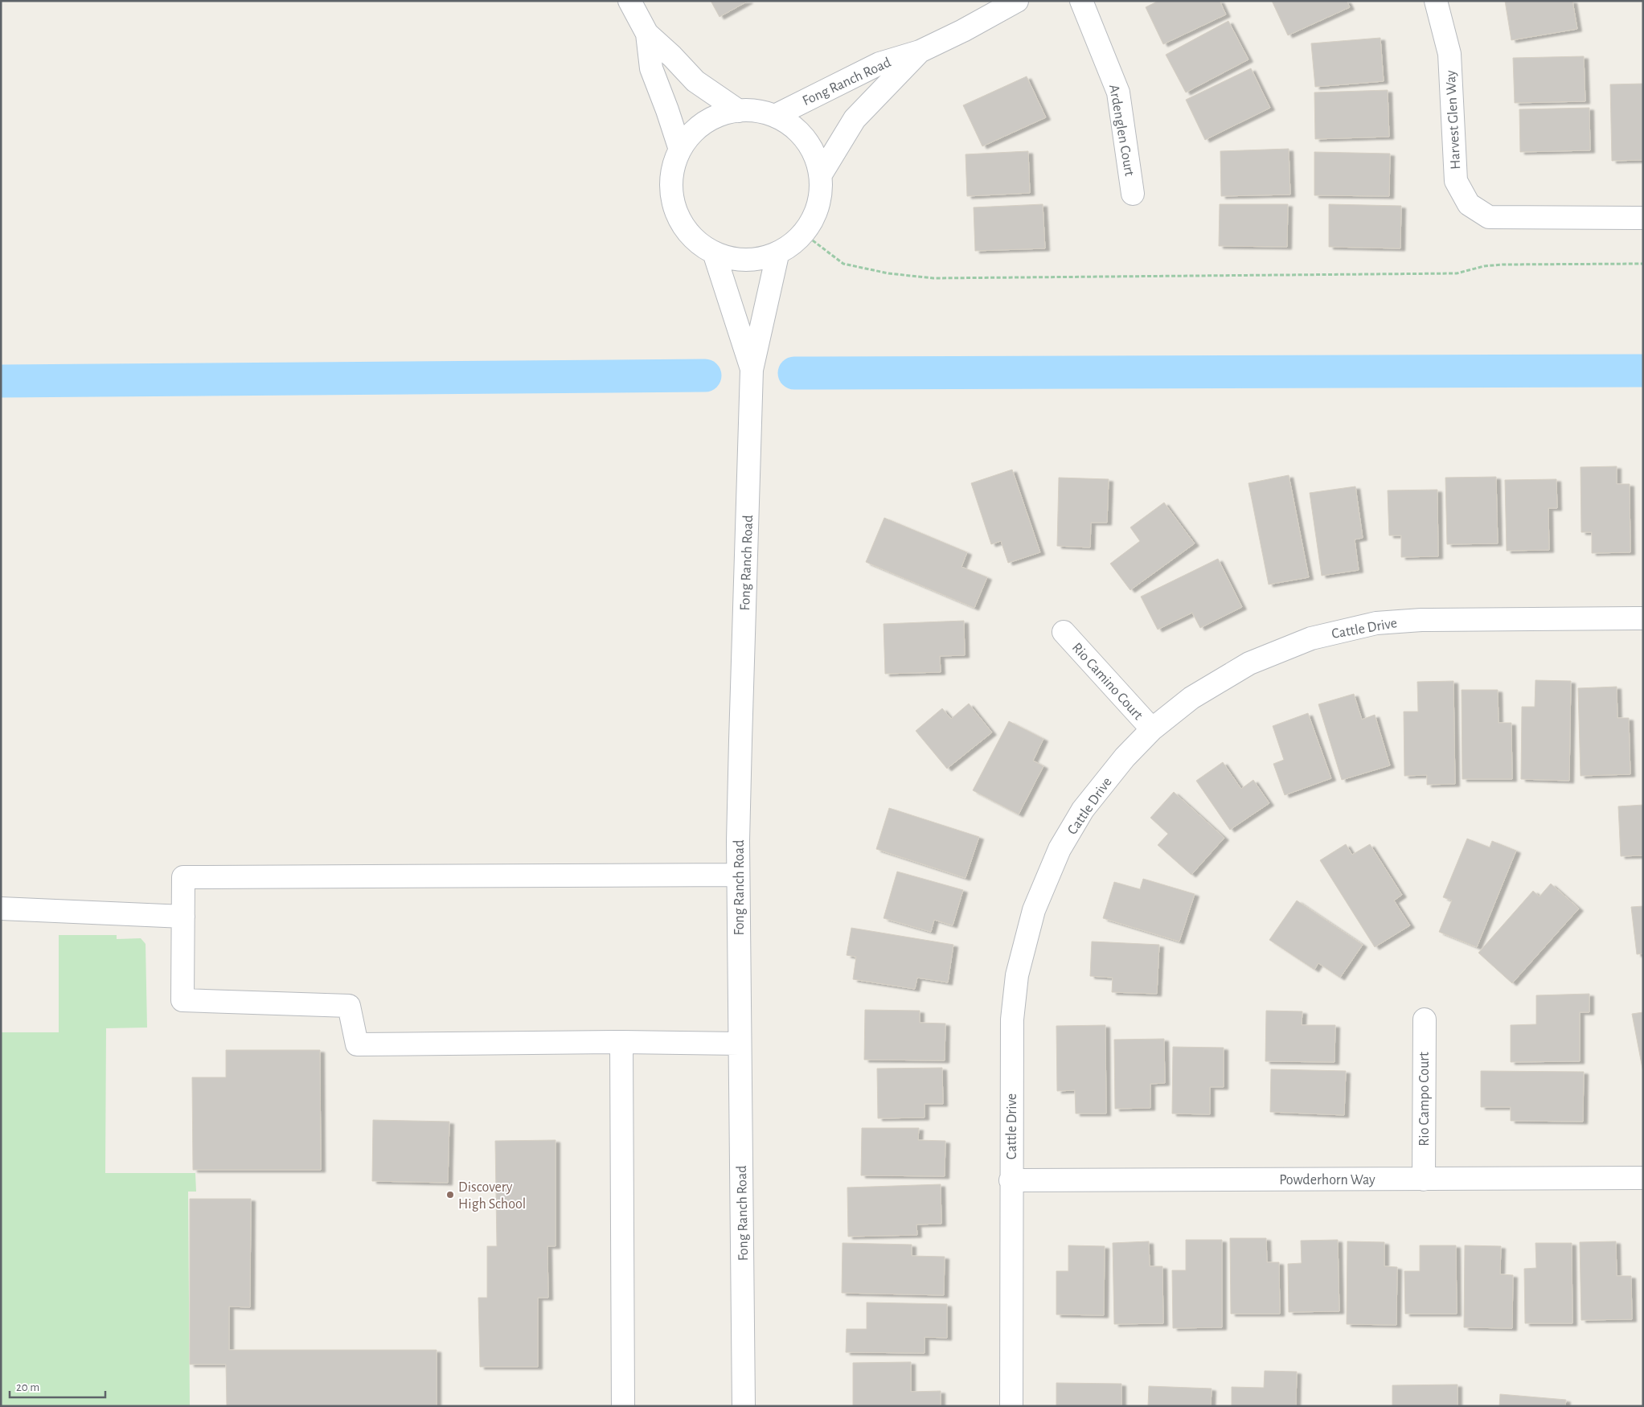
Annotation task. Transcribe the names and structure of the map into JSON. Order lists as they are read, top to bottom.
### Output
{
  "streets": {
    "street": [
      "Fong Ranch Road",
      "Harvest Glen Way",
      "Ardenglen Court",
      "Cattle Drive",
      "Rio Camino Court",
      "Rio Campo Court",
      "Powderhorn Way"
    ]
  },
  "crossings": [
    ["Cattle Drive", "Rio Camino Court"],
    ["Cattle Drive", "Powderhorn Way"],
    ["Rio Campo Court", "Powderhorn Way"]
  ],
  "places": ["Discovery High School"],
  "scale_bar": "20 m"
}
